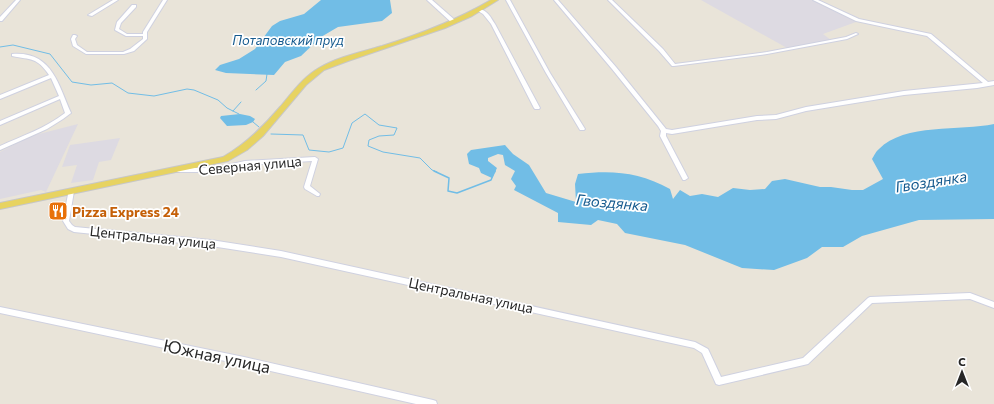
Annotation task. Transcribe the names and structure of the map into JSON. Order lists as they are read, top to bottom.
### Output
{
  "streets": {
    "street": ["Северная улица", "Центральная улица", "Южная улица"]
  },
  "water": ["Потаповский пруд", "Гвоздянка"],
  "places": {
    "restaurant": ["Pizza Express 24"]
  },
  "north": "top"
}
